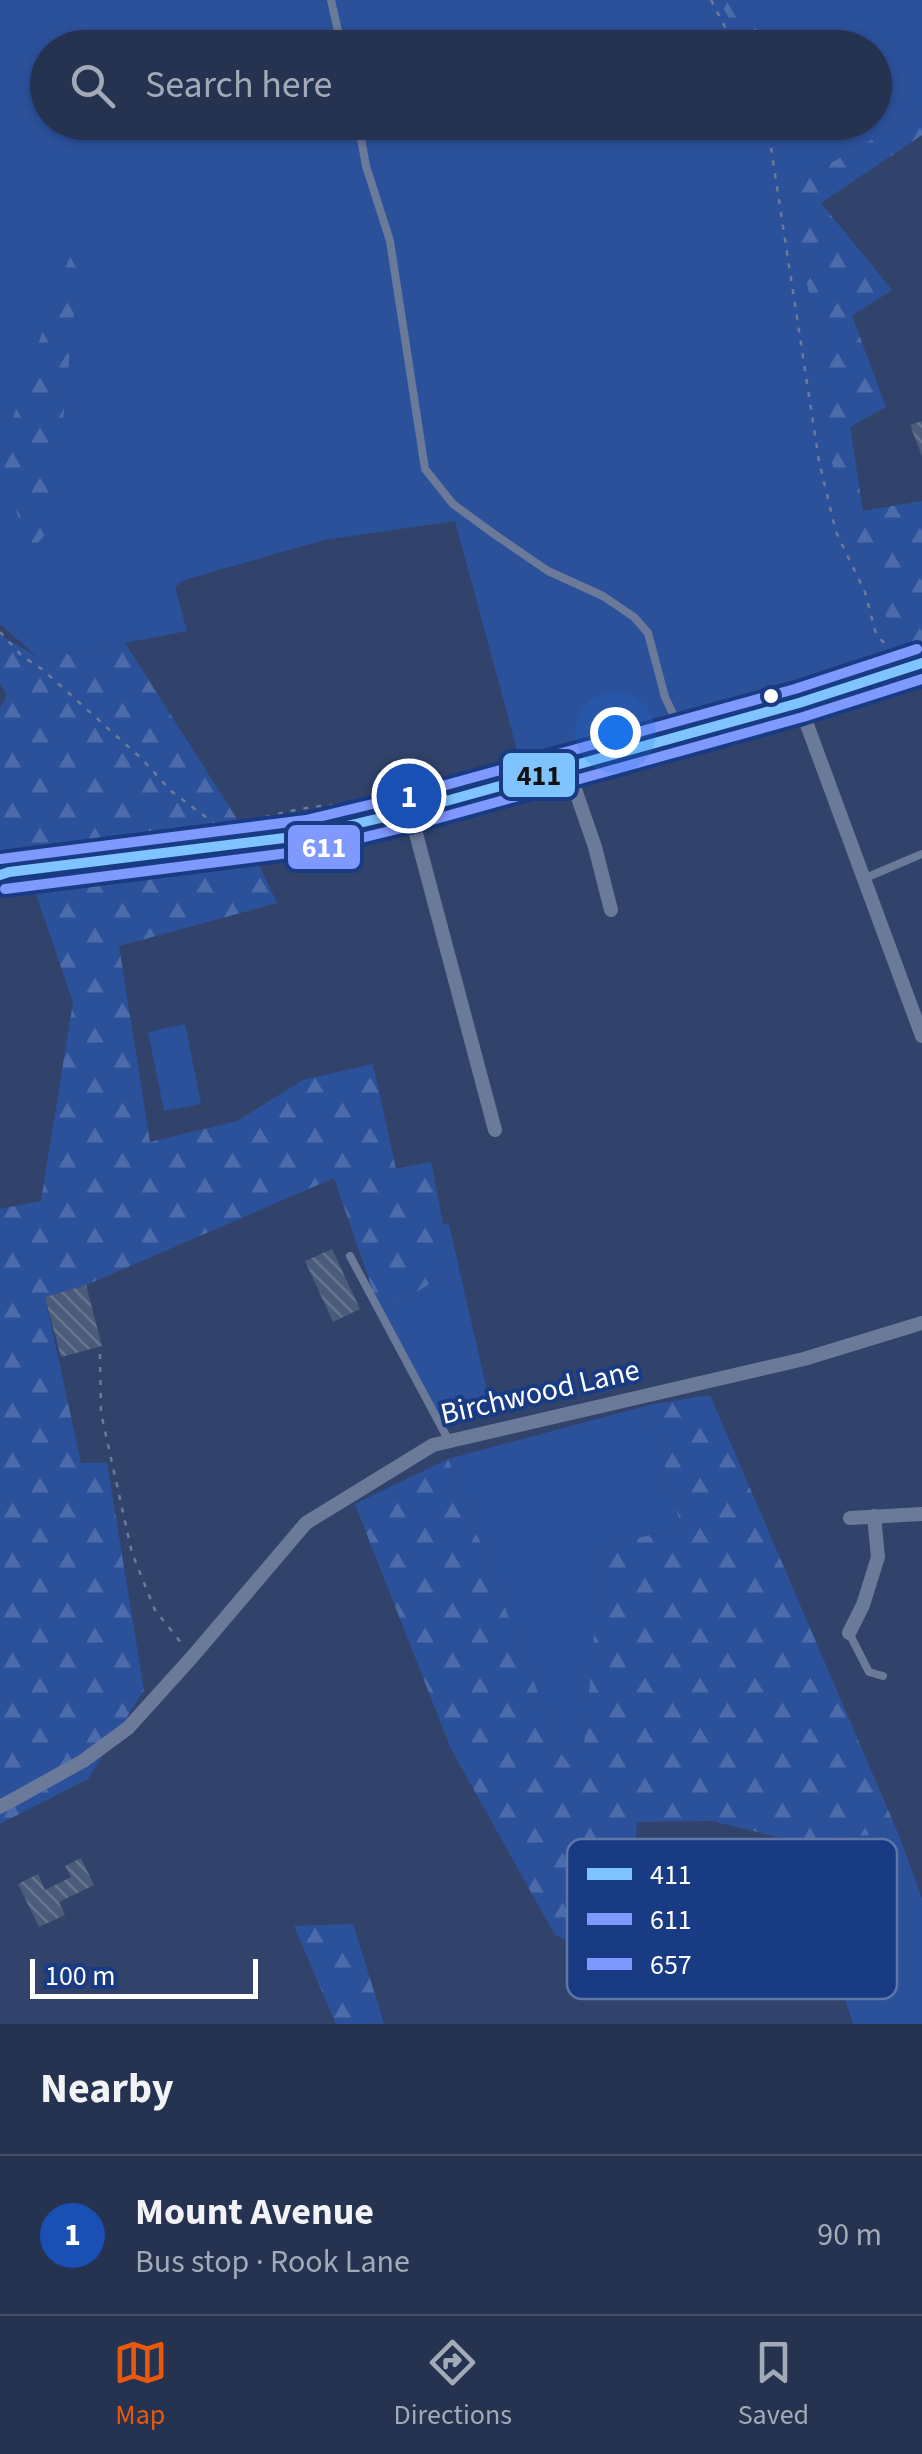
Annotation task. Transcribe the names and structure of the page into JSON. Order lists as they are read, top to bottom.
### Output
{
  "streets": {
    "street": ["Birchwood Lane"]
  },
  "lines": ["transit line 657", "transit line 411", "transit line 611"],
  "legend": ["411", "611", "657"],
  "scale_bar": "100 m",
  "page": {
    "search": "Search here",
    "pins": "1",
    "scale": "100 m",
    "heading": "Nearby",
    "list": [
      {
        "mark": "1",
        "name": "Mount Avenue",
        "note": "Bus stop · Rook Lane",
        "value": "90 m"
      }
    ],
    "nav": ["Map", "Directions", "Saved"]
  }
}
